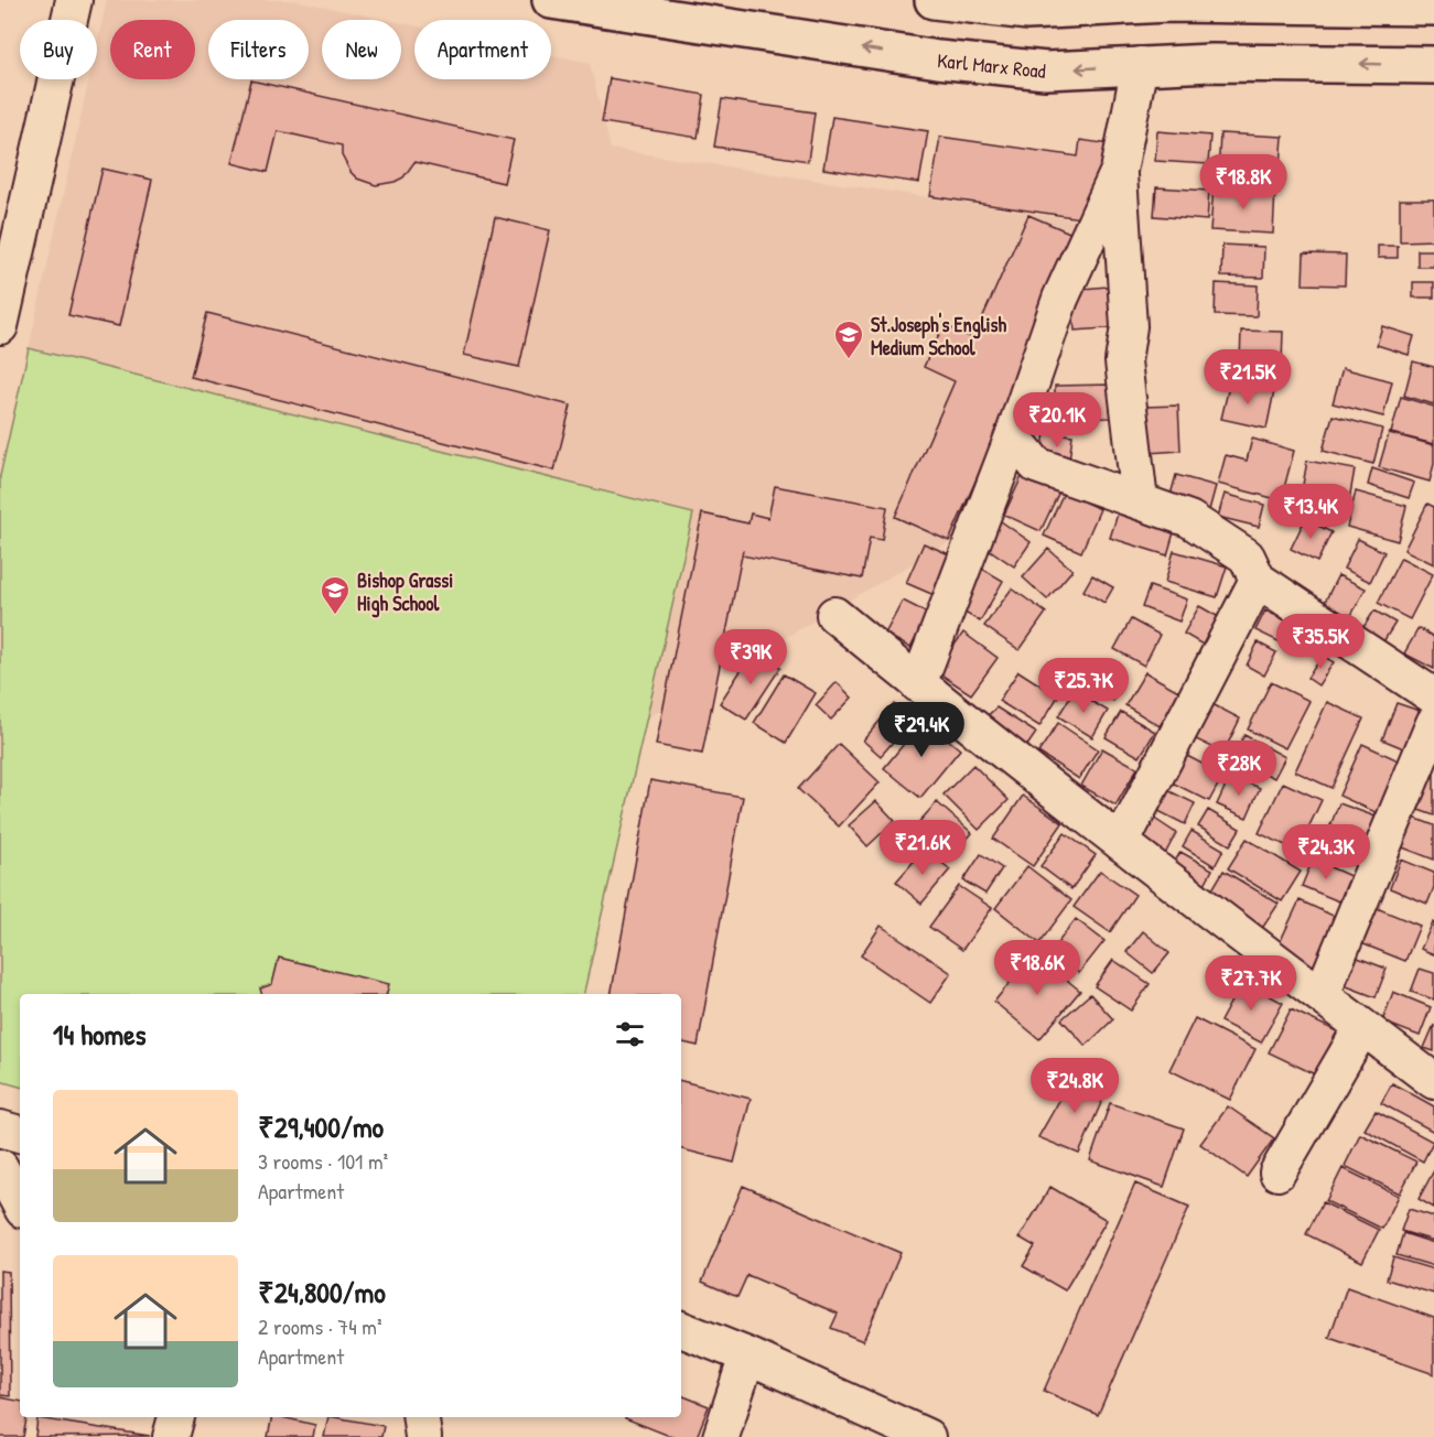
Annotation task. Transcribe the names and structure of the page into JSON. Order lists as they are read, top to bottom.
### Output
{
  "streets": {
    "main road": ["Karl Marx Road"]
  },
  "places": {
    "school or university": ["St.Joseph's English Medium School", "Bishop Grassi High School"]
  },
  "page": {
    "chip": [
      "Buy",
      "Rent",
      "Filters",
      "New",
      "Apartment"
    ],
    "price": [
      "₹18.8K",
      "₹21.5K",
      "₹20.1K",
      "₹13.4K",
      "₹35.5K",
      "₹39K",
      "₹25.7K",
      "₹29.4K",
      "₹28K",
      "₹21.6K",
      "₹24.3K",
      "₹18.6K",
      "₹27.7K",
      "₹24.8K"
    ],
    "heading": "14 homes",
    "list": [
      {
        "name": "₹29,400/mo",
        "note": "3 rooms · 101 m² · Apartment"
      },
      {
        "name": "₹24,800/mo",
        "note": "2 rooms · 74 m² · Apartment"
      }
    ]
  }
}
